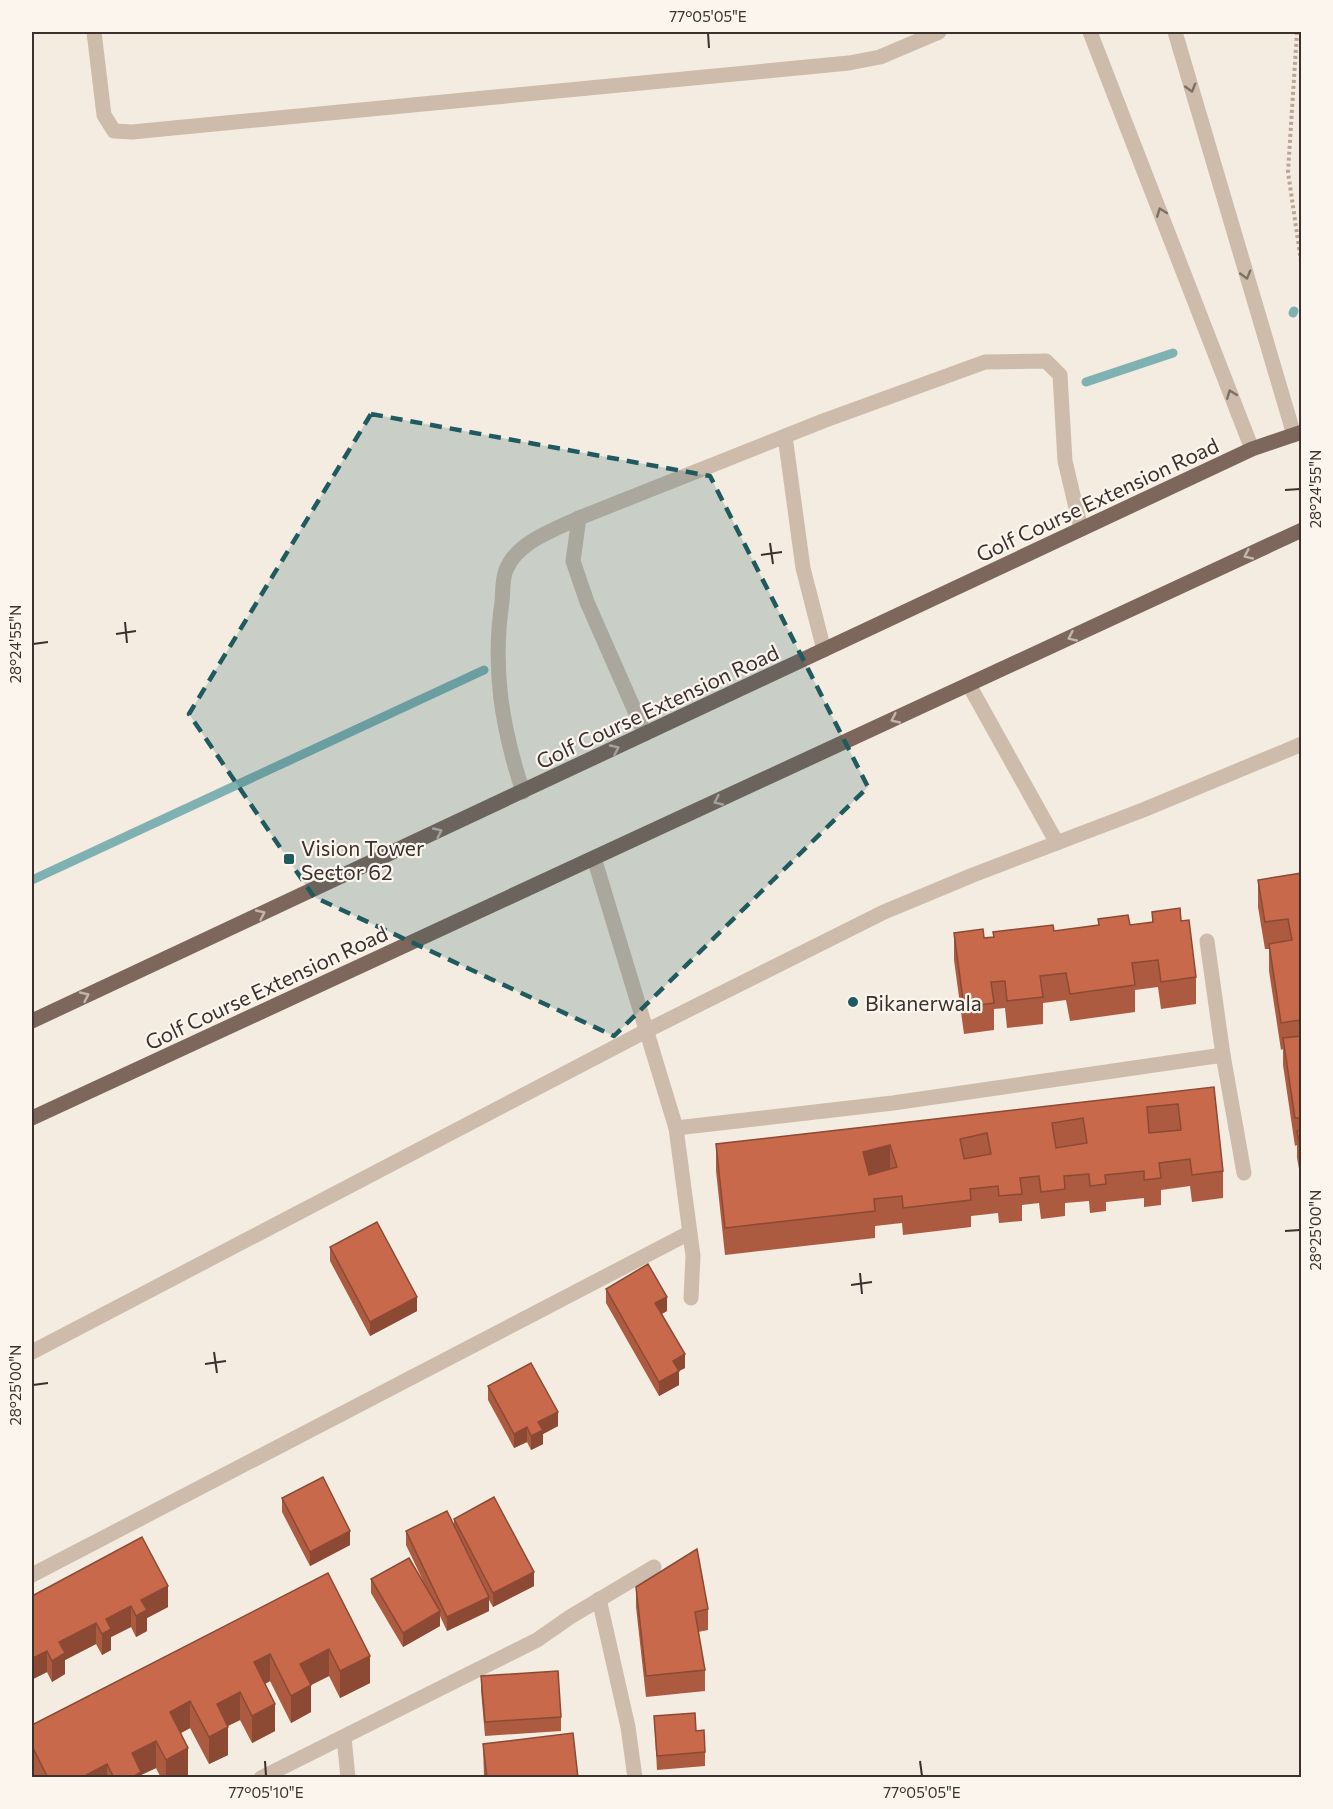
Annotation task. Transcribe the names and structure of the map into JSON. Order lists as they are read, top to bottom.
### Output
{
  "streets": {
    "main road": ["Golf Course Extension Road"]
  },
  "places": {
    "transit": ["Vision Tower Sector 62"],
    "other": ["Bikanerwala"]
  },
  "coordinates": [
    "77°05'05\"E",
    "28°24'55\"N",
    "28°25'00\"N",
    "77°05'10\"E"
  ]
}
